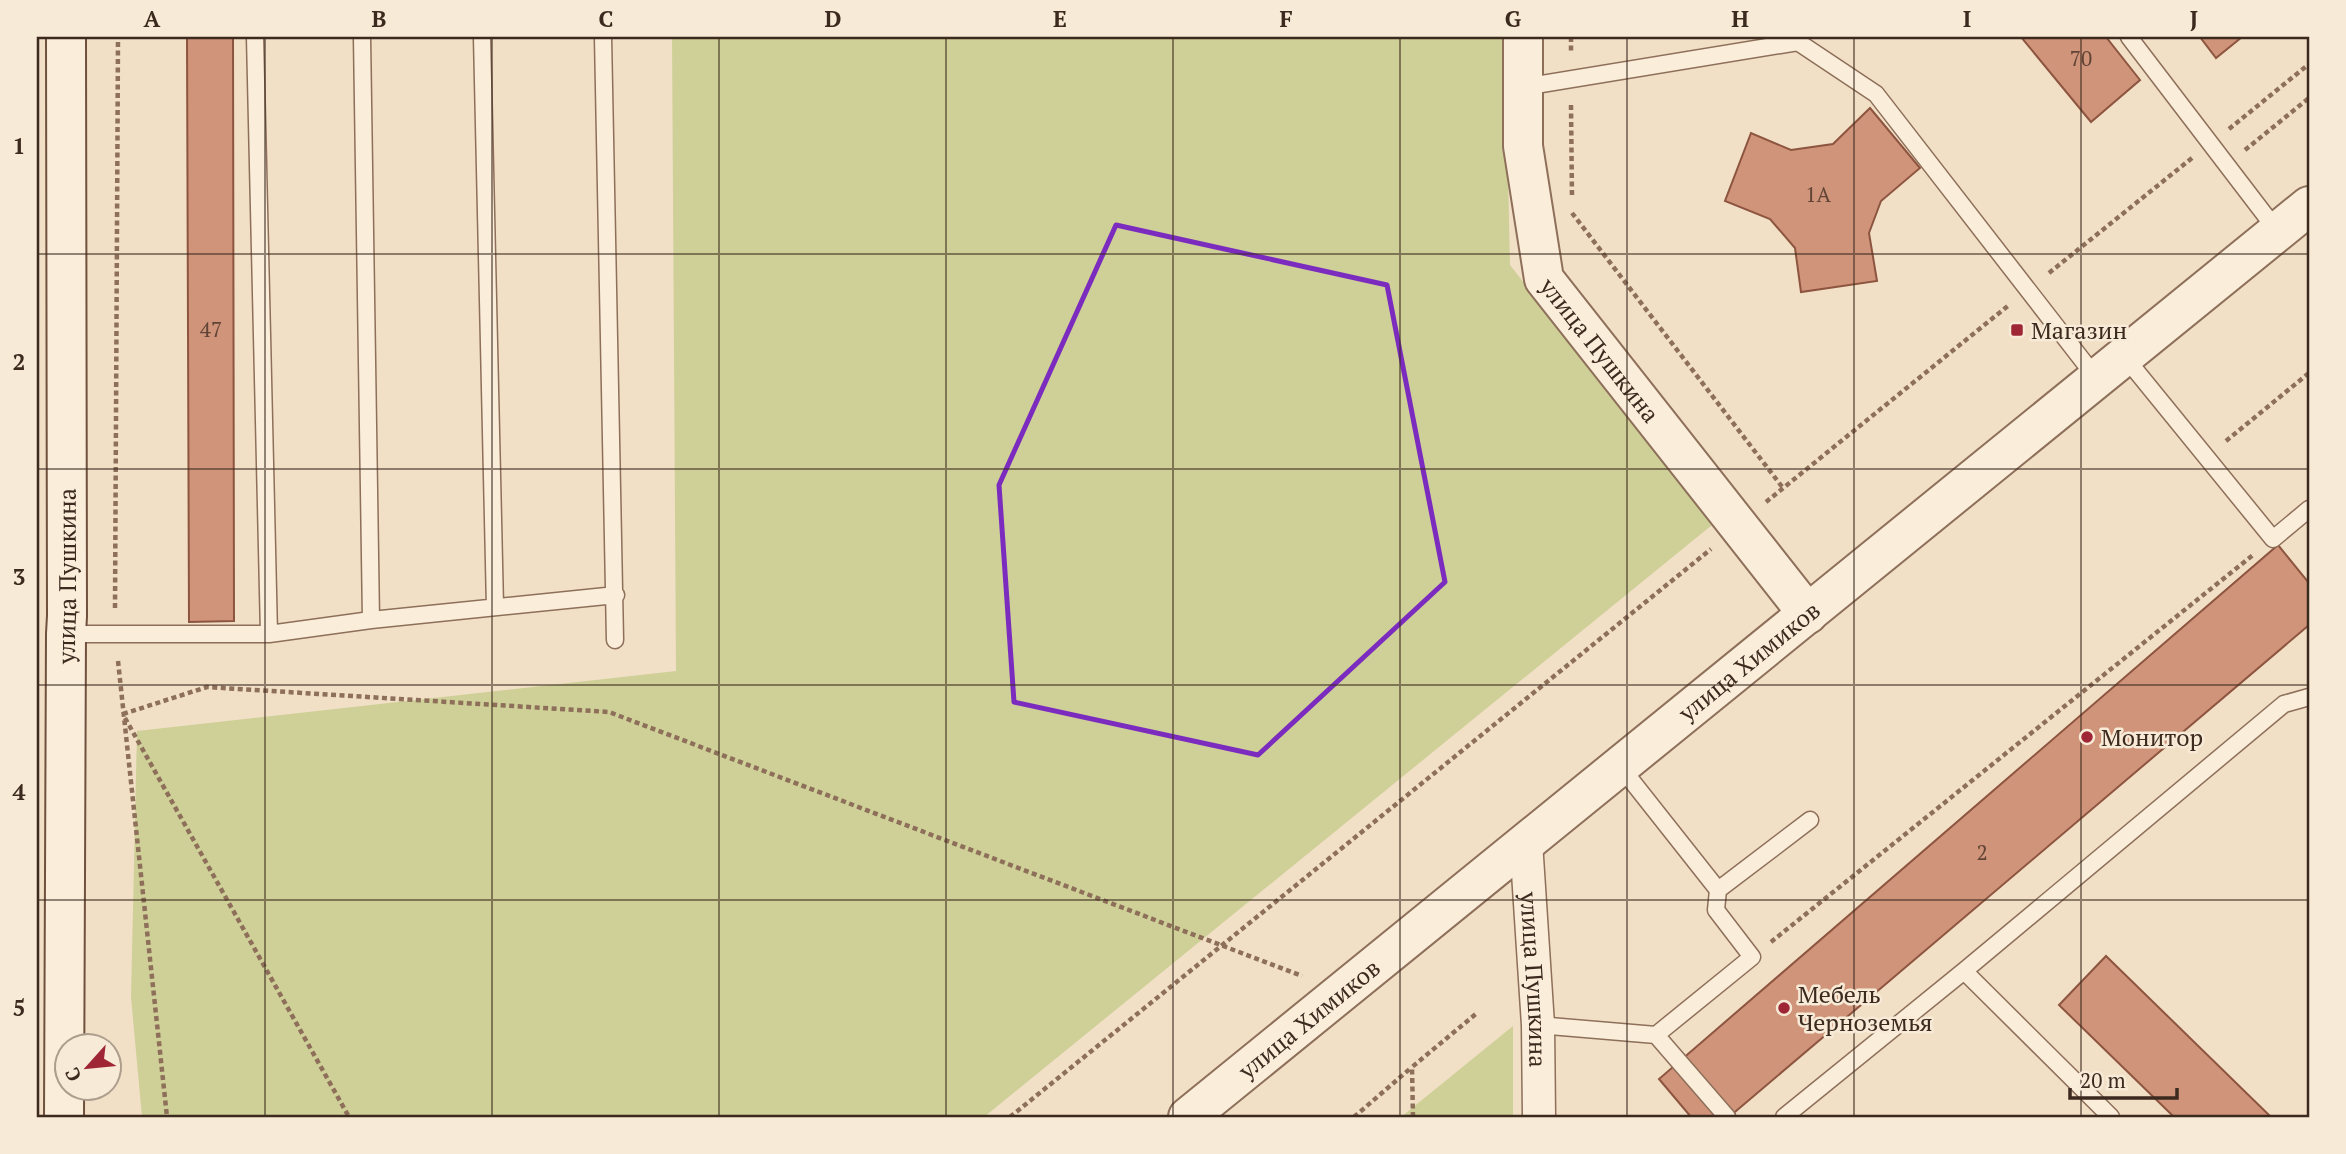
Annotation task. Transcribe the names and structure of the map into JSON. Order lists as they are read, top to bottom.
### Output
{
  "streets": {
    "street": ["улица Пушкина", "улица Химиков"]
  },
  "crossings": [
    ["улица Пушкина", "улица Химиков"]
  ],
  "places": {
    "transit": ["Магазин"],
    "other": ["Монитор", "Мебель Черноземья"]
  },
  "house_numbers": [
    "70",
    "1А",
    "47",
    "2"
  ],
  "scale_bar": "20 m",
  "north": "bottom left",
  "grid": {
    "columns": [
      "A",
      "B",
      "C",
      "D",
      "E",
      "F",
      "G",
      "H",
      "I",
      "J"
    ],
    "rows": [
      "1",
      "2",
      "3",
      "4",
      "5"
    ]
  }
}
